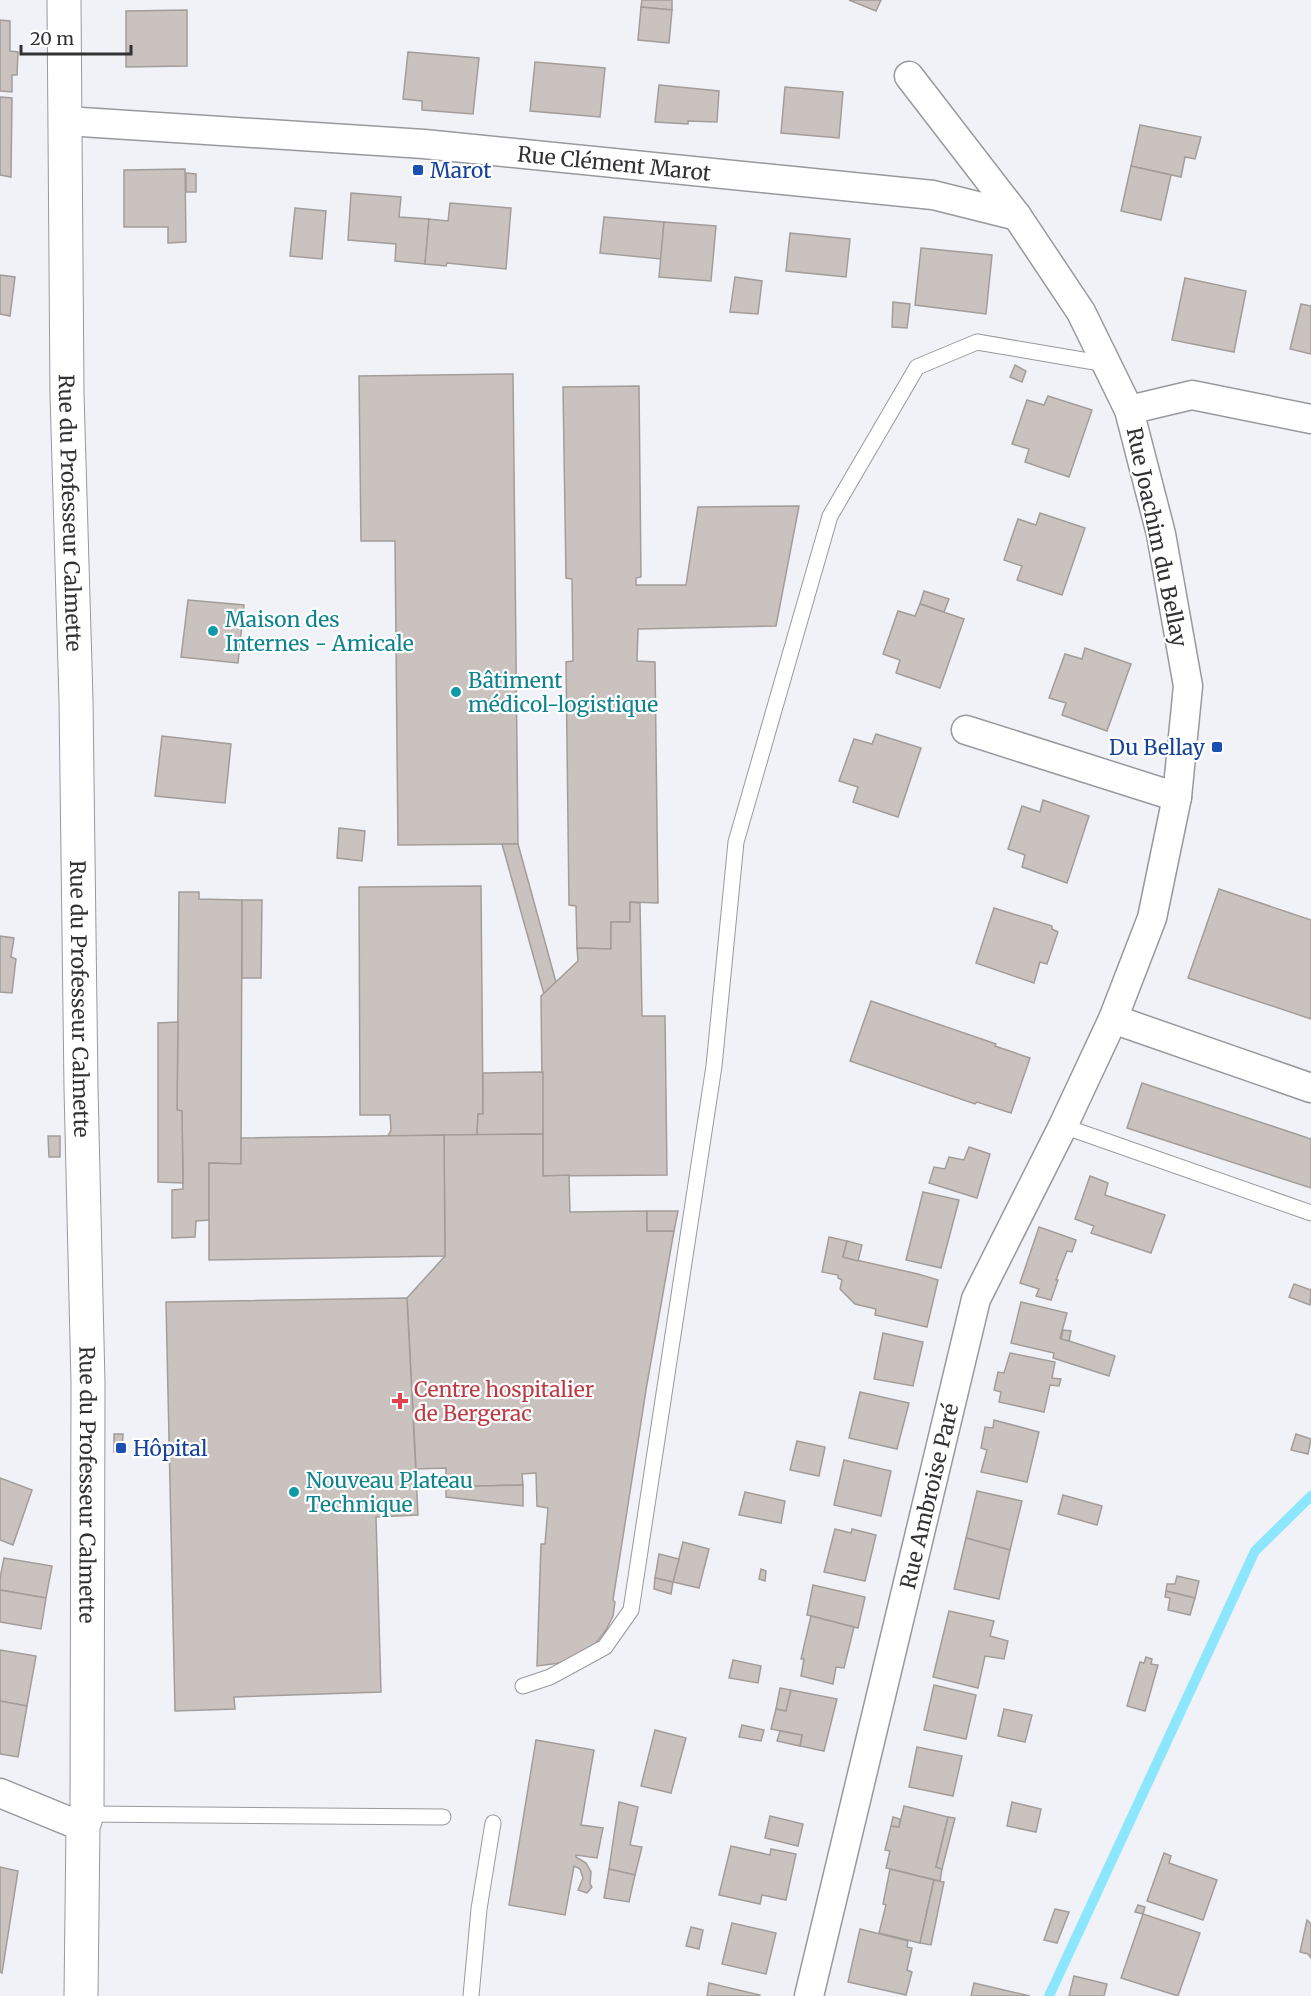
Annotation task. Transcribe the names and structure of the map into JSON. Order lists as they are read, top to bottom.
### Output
{
  "streets": {
    "main road": ["Rue du Professeur Calmette"],
    "street": ["Rue Clément Marot", "Rue Joachim du Bellay", "Rue Ambroise Paré"]
  },
  "crossings": [
    ["Rue Clément Marot", "Rue du Professeur Calmette"],
    ["Rue Clément Marot", "Rue Joachim du Bellay"],
    ["Rue Joachim du Bellay", "Rue Ambroise Paré"]
  ],
  "places": {
    "transit": ["Marot", "Du Bellay", "Hôpital"],
    "other": ["Maison des Internes - Amicale", "Bâtiment médicol-logistique", "Nouveau Plateau Technique"],
    "health": ["Centre hospitalier de Bergerac"]
  },
  "scale_bar": "20 m"
}
